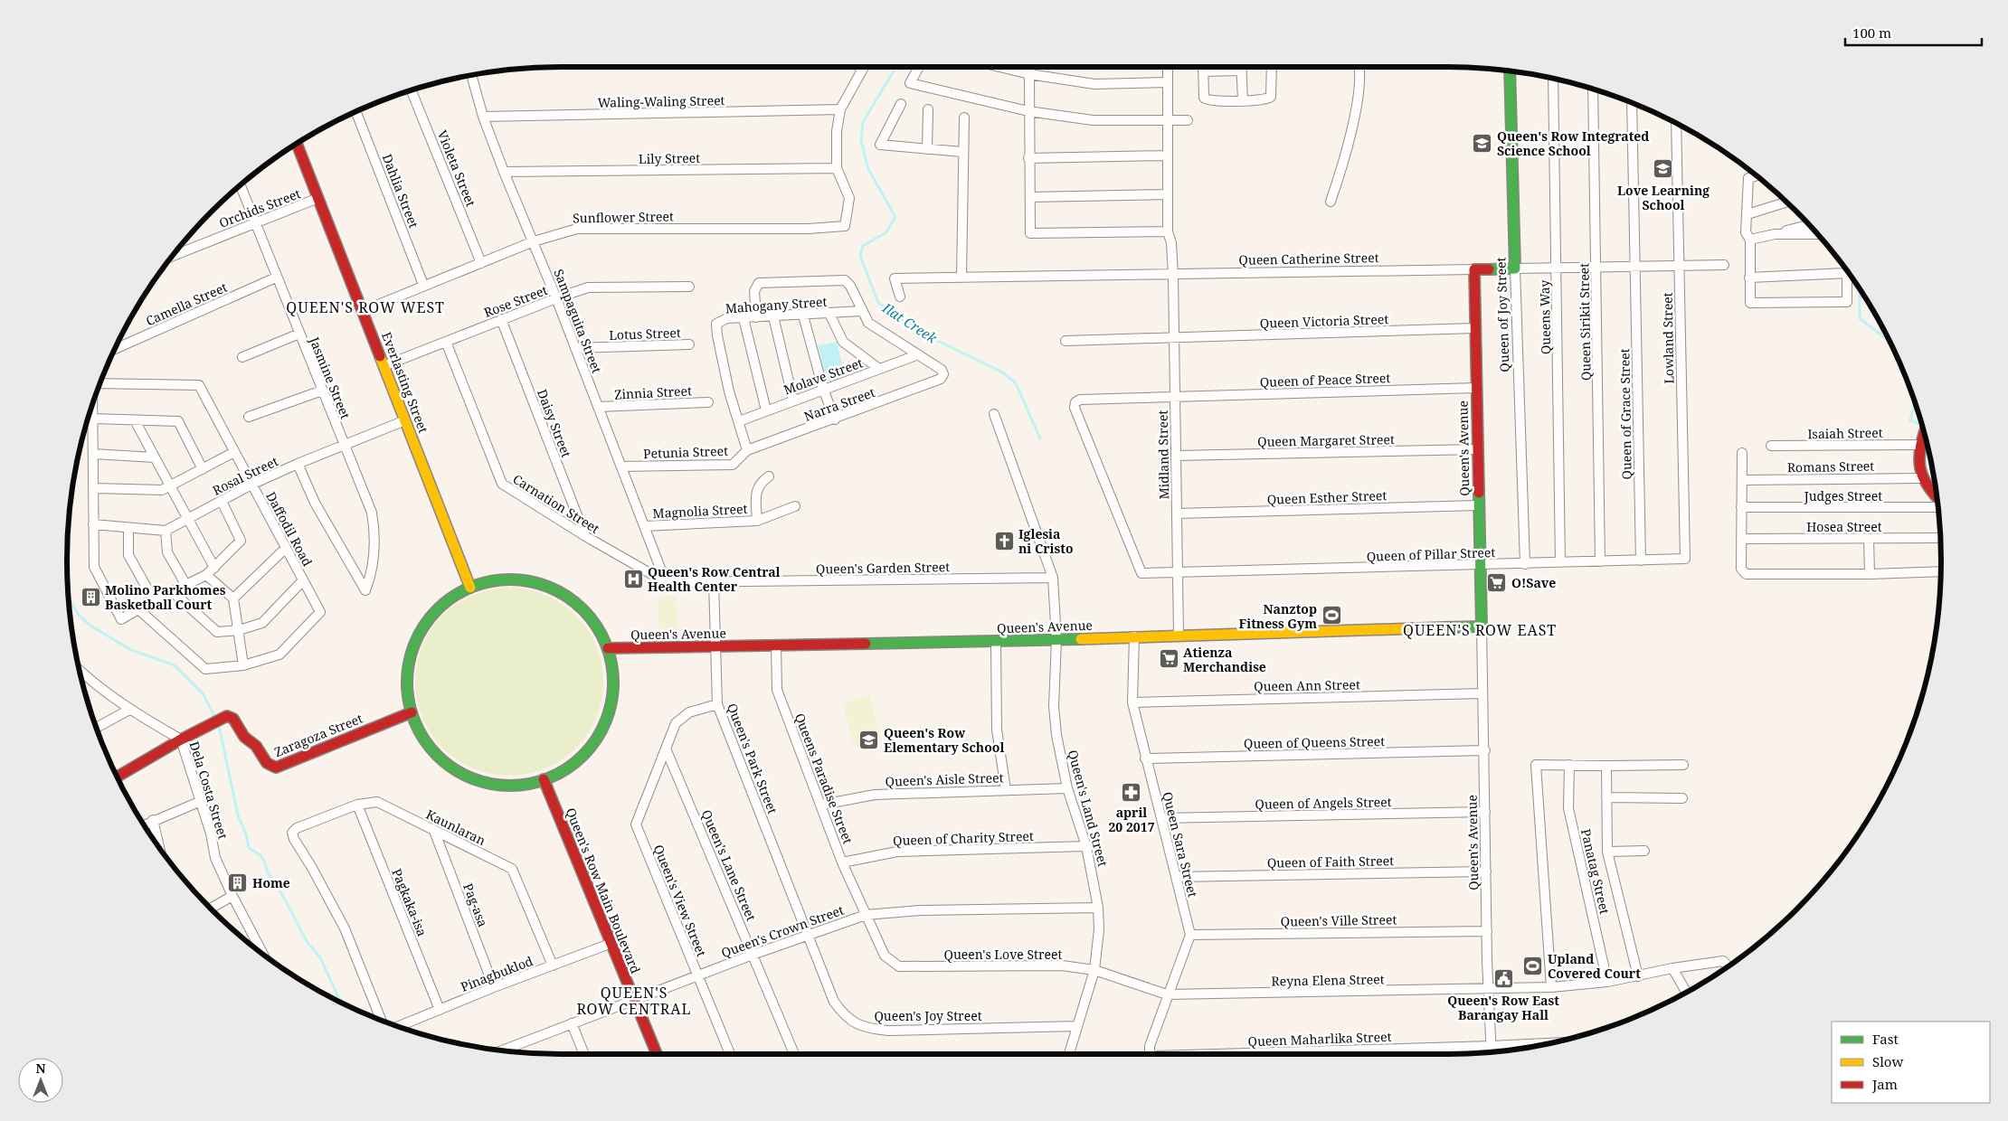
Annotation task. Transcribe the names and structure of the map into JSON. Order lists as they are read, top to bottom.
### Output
{
  "streets": {
    "street": [
      "Waling-Waling Street",
      "Lily Street",
      "Violeta Street",
      "Dahlia Street",
      "Orchids Street",
      "Sunflower Street",
      "Queen Catherine Street",
      "Rose Street",
      "Camella Street",
      "Mahogany Street",
      "Queen of Joy Street",
      "Queens Way",
      "Sampaguita Street",
      "Queen Victoria Street",
      "Queen Sirikit Street",
      "Lotus Street",
      "Lowland Street",
      "Molave Street",
      "Jasmine Street",
      "Queen of Peace Street",
      "Everlasting Street",
      "Zinnia Street",
      "Narra Street",
      "Queen of Grace Street",
      "Daisy Street",
      "Isaiah Street",
      "Queen Margaret Street",
      "Queen's Avenue",
      "Petunia Street",
      "Midland Street",
      "Romans Street",
      "Rosal Street",
      "Judges Street",
      "Queen Esther Street",
      "Carnation Street",
      "Magnolia Street",
      "Hosea Street",
      "Daffodil Road",
      "Queen of Pillar Street",
      "Queen's Garden Street",
      "Queen Ann Street",
      "Zaragoza Street",
      "Queen of Queens Street",
      "Queen's Park Street",
      "Queens Paradise Street",
      "Queen's Aisle Street",
      "Dela Costa Street",
      "Queen of Angels Street",
      "Queen's Land Street",
      "Kaunlaran",
      "Queen of Charity Street",
      "Queen Sara Street",
      "Queen of Faith Street",
      "Queen's Lane Street",
      "Panatag Street",
      "Queen's Row Main Boulevard",
      "Queen's View Street",
      "Pagkaka-isa",
      "Pag-asa",
      "Queen's Ville Street",
      "Queen's Crown Street",
      "Queen's Love Street",
      "Pinagbuklod",
      "Reyna Elena Street",
      "Queen's Joy Street",
      "Queen Maharlika Street"
    ]
  },
  "crossings": [
    ["Waling-Waling Street", "Sampaguita Street"],
    ["Lily Street", "Sunflower Street"],
    ["Lily Street", "Sampaguita Street"],
    ["Violeta Street", "Sunflower Street"],
    ["Dahlia Street", "Sunflower Street"],
    ["Orchids Street", "Jasmine Street"],
    ["Orchids Street", "Everlasting Street"],
    ["Sunflower Street", "Sampaguita Street"],
    ["Sunflower Street", "Everlasting Street"],
    ["Queen Catherine Street", "Queen of Joy Street"],
    ["Queen Catherine Street", "Queens Way"],
    ["Queen Catherine Street", "Queen Sirikit Street"],
    ["Queen Catherine Street", "Lowland Street"],
    ["Queen Catherine Street", "Queen of Grace Street"],
    ["Queen Catherine Street", "Queen's Avenue"],
    ["Queen Catherine Street", "Midland Street"],
    ["Rose Street", "Sampaguita Street"],
    ["Rose Street", "Everlasting Street"],
    ["Rose Street", "Daisy Street"],
    ["Rose Street", "Carnation Street"],
    ["Camella Street", "Jasmine Street"],
    ["Mahogany Street", "Molave Street"],
    ["Mahogany Street", "Narra Street"],
    ["Mahogany Street", "Petunia Street"],
    ["Queen of Joy Street", "Queen of Pillar Street"],
    ["Queens Way", "Queen of Pillar Street"],
    ["Sampaguita Street", "Lotus Street"],
    ["Sampaguita Street", "Zinnia Street"],
    ["Sampaguita Street", "Petunia Street"],
    ["Sampaguita Street", "Carnation Street"],
    ["Sampaguita Street", "Magnolia Street"],
    ["Queen Victoria Street", "Queen's Avenue"],
    ["Queen Victoria Street", "Midland Street"],
    ["Queen Sirikit Street", "Queen of Pillar Street"],
    ["Lowland Street", "Queen of Pillar Street"],
    ["Molave Street", "Narra Street"],
    ["Jasmine Street", "Rosal Street"],
    ["Queen of Peace Street", "Queen's Avenue"],
    ["Queen of Peace Street", "Midland Street"],
    ["Queen of Peace Street", "Queen of Pillar Street"],
    ["Everlasting Street", "Rosal Street"],
    ["Narra Street", "Petunia Street"],
    ["Queen of Grace Street", "Queen of Pillar Street"],
    ["Daisy Street", "Carnation Street"],
    ["Queen Margaret Street", "Queen's Avenue"],
    ["Queen Margaret Street", "Midland Street"],
    ["Queen's Avenue", "Midland Street"],
    ["Queen's Avenue", "Queen Esther Street"],
    ["Queen's Avenue", "Queen of Pillar Street"],
    ["Queen's Avenue", "Queen Ann Street"],
    ["Queen's Avenue", "Queen of Queens Street"],
    ["Queen's Avenue", "Queen's Park Street"],
    ["Queen's Avenue", "Queens Paradise Street"],
    ["Queen's Avenue", "Queen of Angels Street"],
    ["Queen's Avenue", "Queen's Land Street"],
    ["Queen's Avenue", "Queen Sara Street"],
    ["Queen's Avenue", "Queen of Faith Street"],
    ["Queen's Avenue", "Queen's Ville Street"],
    ["Queen's Avenue", "Reyna Elena Street"],
    ["Queen's Avenue", "Queen Maharlika Street"],
    ["Midland Street", "Queen Esther Street"],
    ["Midland Street", "Queen of Pillar Street"],
    ["Rosal Street", "Daffodil Road"],
    ["Carnation Street", "Queen's Garden Street"],
    ["Carnation Street", "Queen's Park Street"],
    ["Queen's Garden Street", "Queen's Park Street"],
    ["Queen Ann Street", "Queen Sara Street"],
    ["Zaragoza Street", "Dela Costa Street"],
    ["Queen of Queens Street", "Queen Sara Street"],
    ["Queen's Park Street", "Queen's Crown Street"],
    ["Queen's Park Street", "Queen's Joy Street"],
    ["Queens Paradise Street", "Queen's Aisle Street"],
    ["Queens Paradise Street", "Queen of Charity Street"],
    ["Queens Paradise Street", "Queen's Crown Street"],
    ["Queens Paradise Street", "Queen's Love Street"],
    ["Queen's Aisle Street", "Queen's Land Street"],
    ["Queen of Angels Street", "Queen Sara Street"],
    ["Queen's Land Street", "Queen of Charity Street"],
    ["Queen's Land Street", "Queen's Crown Street"],
    ["Queen's Land Street", "Queen's Love Street"],
    ["Queen's Land Street", "Queen's Joy Street"],
    ["Kaunlaran", "Pagkaka-isa"],
    ["Kaunlaran", "Pag-asa"],
    ["Kaunlaran", "Pinagbuklod"],
    ["Queen Sara Street", "Queen of Faith Street"],
    ["Queen Sara Street", "Queen's Ville Street"],
    ["Queen's Lane Street", "Queen's View Street"],
    ["Queen's Lane Street", "Queen's Crown Street"],
    ["Panatag Street", "Reyna Elena Street"],
    ["Queen's Row Main Boulevard", "Queen's Crown Street"],
    ["Queen's Row Main Boulevard", "Pinagbuklod"],
    ["Queen's View Street", "Queen's Crown Street"],
    ["Pagkaka-isa", "Pinagbuklod"],
    ["Pag-asa", "Pinagbuklod"],
    ["Queen's Crown Street", "Queen's Love Street"],
    ["Queen's Crown Street", "Queen's Joy Street"],
    ["Queen's Love Street", "Reyna Elena Street"],
    ["Queen's Love Street", "Queen Maharlika Street"],
    ["Reyna Elena Street", "Queen Maharlika Street"]
  ],
  "districts": ["QUEEN'S ROW WEST", "QUEEN'S ROW EAST", "QUEEN'S ROW CENTRAL"],
  "water": ["Ilat Creek"],
  "places": {
    "school or university": ["Queen's Row Integrated Science School", "Love Learning School", "Queen's Row Elementary School"],
    "church": ["Iglesia ni Cristo"],
    "hospital": ["Queen's Row Central Health Center"],
    "supermarket": ["O!Save", "Atienza Merchandise"],
    "building": ["Molino Parkhomes Basketball Court", "Home"],
    "sports": ["Nanztop Fitness Gym", "Upland Covered Court"],
    "pharmacy": ["april 20 2017"],
    "public building": ["Queen's Row East Barangay Hall"]
  },
  "legend": ["Fast", "Slow", "Jam"],
  "scale_bar": "100 m",
  "north": "top"
}
